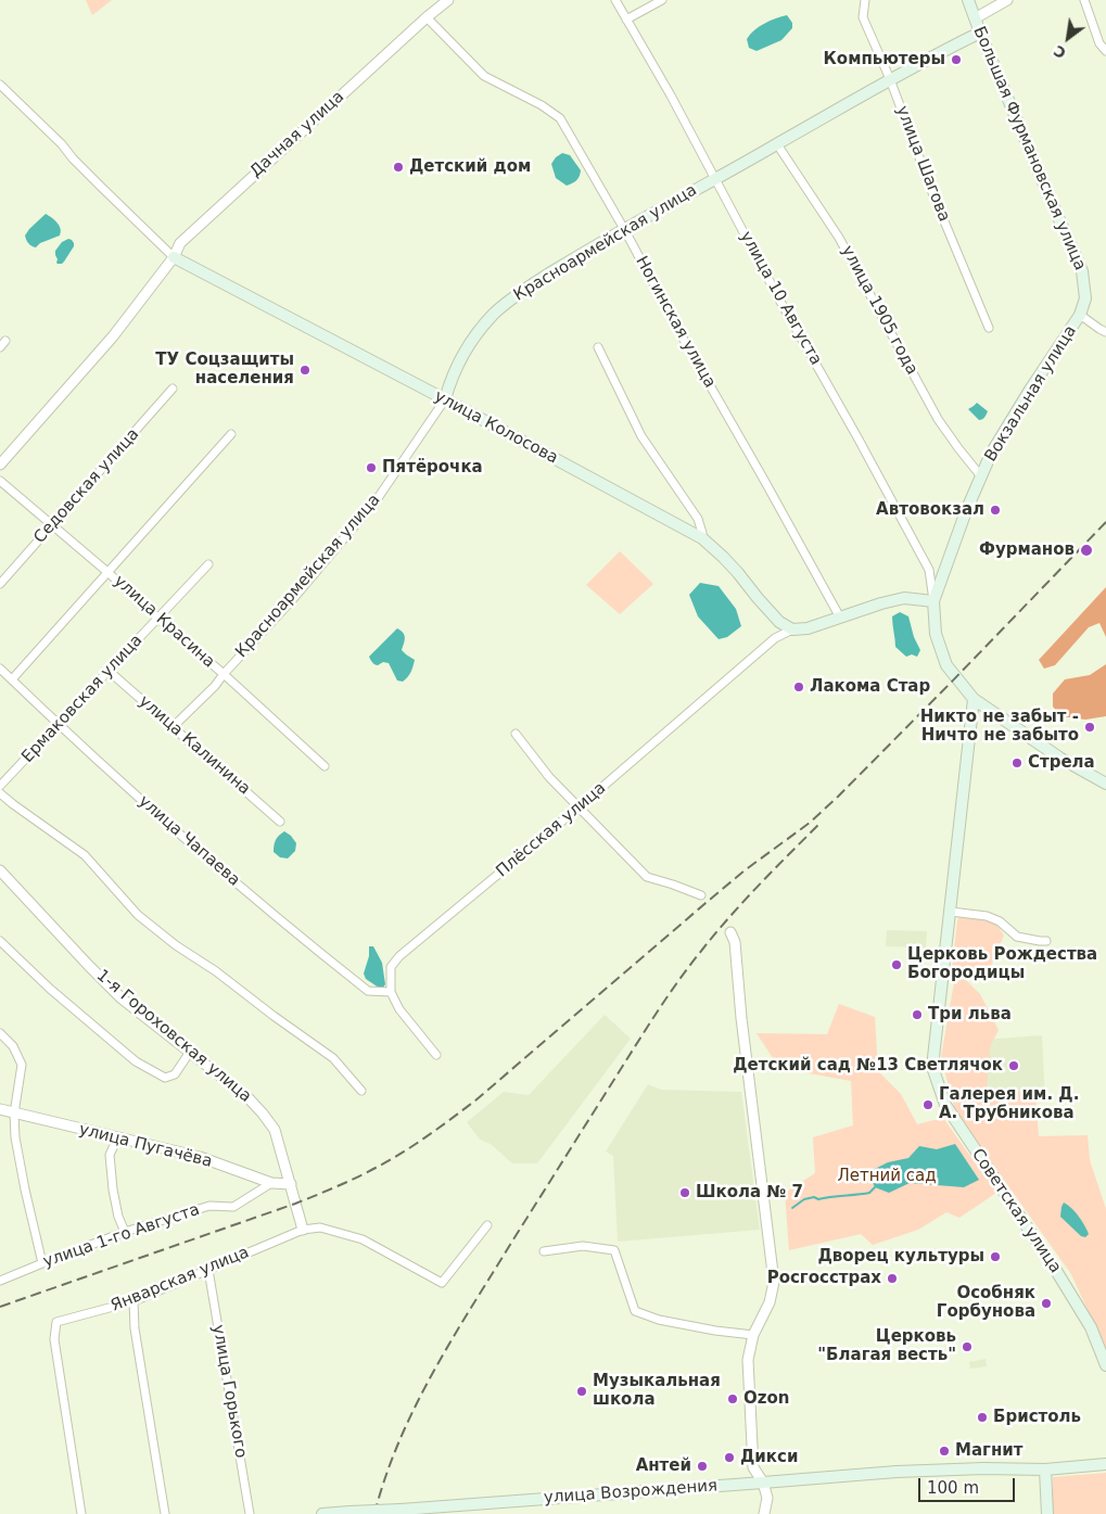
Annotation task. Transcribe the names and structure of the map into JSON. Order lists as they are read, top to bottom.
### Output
{
  "streets": {
    "main road": [
      "Большая Фурмановская улица",
      "Красноармейская улица",
      "Вокзальная улица",
      "улица Колосова",
      "Советская улица",
      "улица Возрождения"
    ],
    "street": [
      "Дачная улица",
      "улица Шагова",
      "улица 10 Августа",
      "улица 1905 года",
      "Ногинская улица",
      "Седовская улица",
      "улица Красина",
      "Ермаковская улица",
      "улица Калинина",
      "Плёсская улица",
      "улица Чапаева",
      "1-я Гороховская улица",
      "улица Пугачёва",
      "улица 1-го Августа",
      "Январская улица",
      "улица Горького"
    ]
  },
  "crossings": [
    ["Дачная улица", "Ногинская улица"],
    ["Дачная улица", "улица Колосова"],
    ["Большая Фурмановская улица", "Красноармейская улица"],
    ["Большая Фурмановская улица", "Вокзальная улица"],
    ["улица Шагова", "Красноармейская улица"],
    ["Красноармейская улица", "улица 10 Августа"],
    ["Красноармейская улица", "улица 1905 года"],
    ["Красноармейская улица", "Ногинская улица"],
    ["Красноармейская улица", "улица Колосова"],
    ["Красноармейская улица", "улица Красина"],
    ["Красноармейская улица", "улица Калинина"],
    ["улица 10 Августа", "Вокзальная улица"],
    ["улица 1905 года", "Вокзальная улица"],
    ["Вокзальная улица", "Советская улица"],
    ["улица Колосова", "Плёсская улица"],
    ["Седовская улица", "улица Красина"],
    ["улица Красина", "Ермаковская улица"],
    ["Ермаковская улица", "улица Калинина"],
    ["Ермаковская улица", "улица Чапаева"],
    ["Плёсская улица", "улица Чапаева"],
    ["1-я Гороховская улица", "улица Пугачёва"],
    ["1-я Гороховская улица", "Январская улица"],
    ["улица Пугачёва", "улица 1-го Августа"],
    ["Январская улица", "улица Горького"]
  ],
  "parks": ["Летний сад"],
  "places": [
    "Компьютеры",
    "Детский дом",
    "ТУ Соцзащиты населения",
    "Пятёрочка",
    "Автовокзал",
    "Фурманов",
    "Лакома Стар",
    "Никто не забыт - Ничто не забыто",
    "Стрела",
    "Церковь Рождества Богородицы",
    "Три льва",
    "Детский сад №13 Светлячок",
    "Галерея им. Д. А. Трубникова",
    "Школа № 7",
    "Дворец культуры",
    "Росгосстрах",
    "Особняк Горбунова",
    "Церковь \"Благая весть\"",
    "Музыкальная школа",
    "Ozon",
    "Бристоль",
    "Магнит",
    "Дикси",
    "Антей"
  ],
  "scale_bar": "100 m",
  "north": "bottom left"
}
